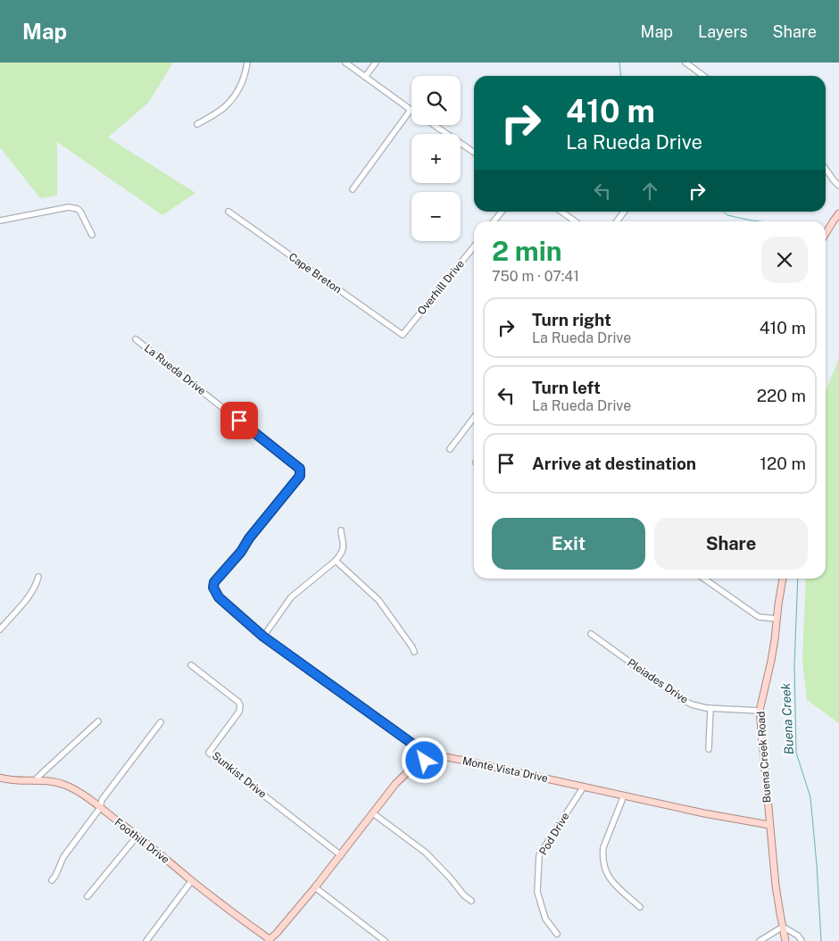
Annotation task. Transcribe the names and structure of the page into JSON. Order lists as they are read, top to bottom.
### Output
{
  "streets": {
    "main road": ["Buena Creek Road", "Monte Vista Drive", "Foothill Drive"],
    "street": [
      "Cape Breton",
      "Overhill Drive",
      "La Rueda Drive",
      "Pleiades Drive",
      "Sunkist Drive",
      "Pod Drive"
    ]
  },
  "crossings": [
    ["Cape Breton", "Overhill Drive"],
    ["La Rueda Drive", "Monte Vista Drive"],
    ["Pleiades Drive", "Buena Creek Road"],
    ["Buena Creek Road", "Monte Vista Drive"],
    ["Monte Vista Drive", "Sunkist Drive"],
    ["Monte Vista Drive", "Pod Drive"],
    ["Monte Vista Drive", "Foothill Drive"]
  ],
  "water": ["Buena Creek"],
  "page": {
    "header": "Map",
    "nav": ["Map", "Layers", "Share"],
    "map_buttons": ["+", "−"],
    "turn": ["410 m", "La Rueda Drive"],
    "heading": ["2 min", "750 m · 07:41"],
    "list": [
      {
        "name": "Turn right",
        "note": "La Rueda Drive",
        "value": "410 m"
      },
      {
        "name": "Turn left",
        "note": "La Rueda Drive",
        "value": "220 m"
      },
      {
        "name": "Arrive at destination",
        "value": "120 m"
      }
    ],
    "buttons": ["Exit", "Share"]
  }
}
